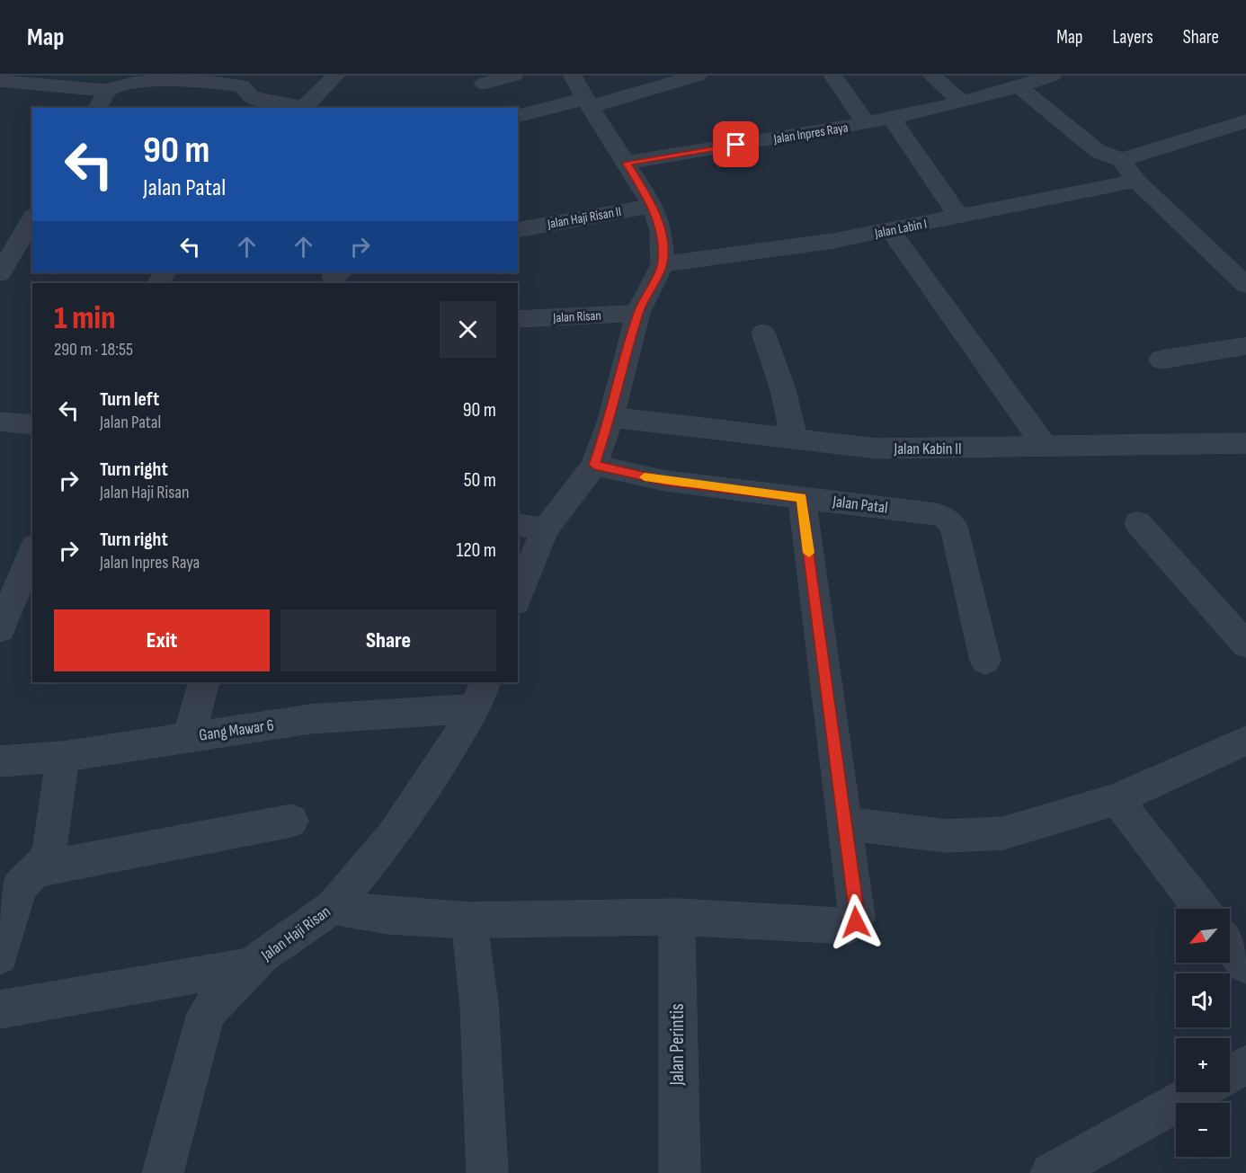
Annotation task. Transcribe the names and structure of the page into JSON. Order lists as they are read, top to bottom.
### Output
{
  "streets": {
    "street": [
      "Jalan Inpres Raya",
      "Jalan Haji Risan II",
      "Jalan Labin I",
      "Jalan Risan",
      "Jalan Kabin II",
      "Jalan Patal",
      "Gang Mawar 6",
      "Jalan Haji Risan",
      "Jalan Perintis"
    ]
  },
  "crossings": [
    ["Gang Mawar 6", "Jalan Haji Risan"]
  ],
  "north": "bottom left",
  "page": {
    "header": "Map",
    "nav": ["Map", "Layers", "Share"],
    "turn": ["90 m", "Jalan Patal"],
    "heading": ["1 min", "290 m · 18:55"],
    "list": [
      {
        "name": "Turn left",
        "note": "Jalan Patal",
        "value": "90 m"
      },
      {
        "name": "Turn right",
        "note": "Jalan Haji Risan",
        "value": "50 m"
      },
      {
        "name": "Turn right",
        "note": "Jalan Inpres Raya",
        "value": "120 m"
      }
    ],
    "buttons": ["Exit", "Share"],
    "map_buttons": ["+", "−"]
  }
}
